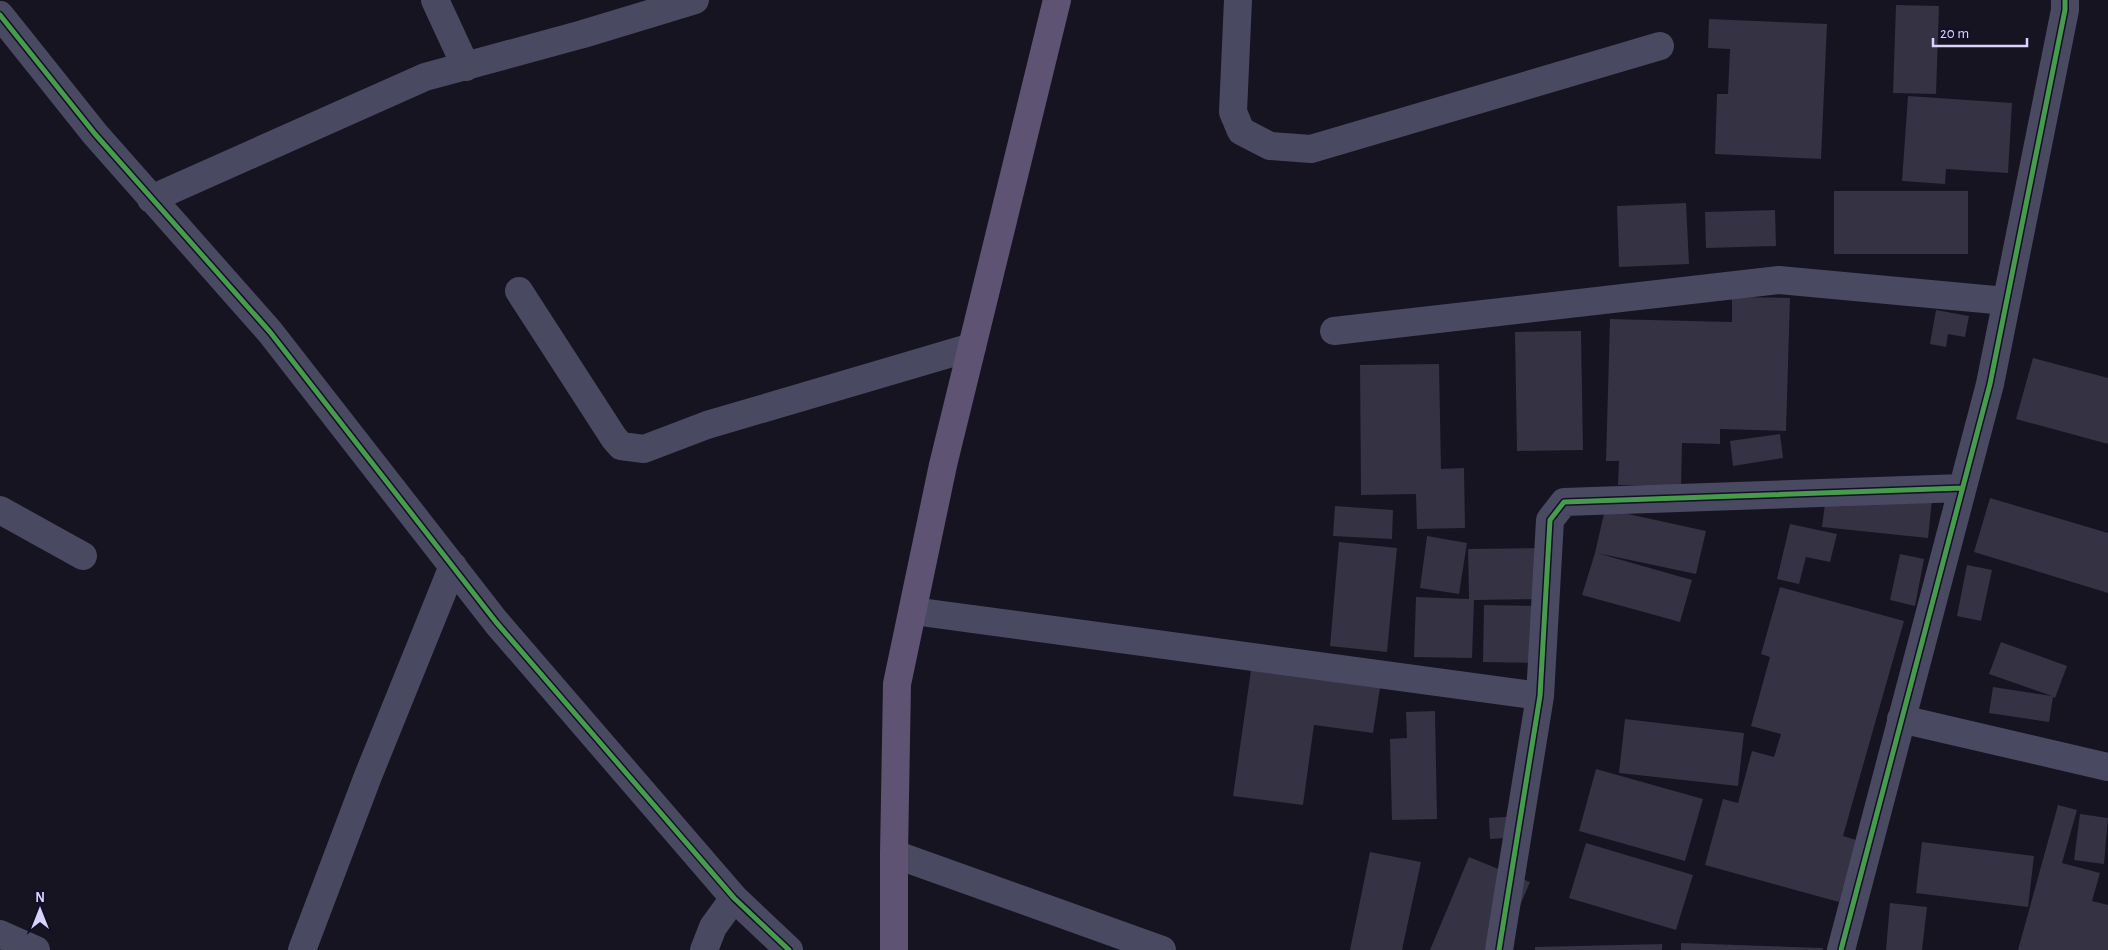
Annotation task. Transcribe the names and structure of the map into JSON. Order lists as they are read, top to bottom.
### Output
{
  "scale_bar": "20 m",
  "north": "top"
}
